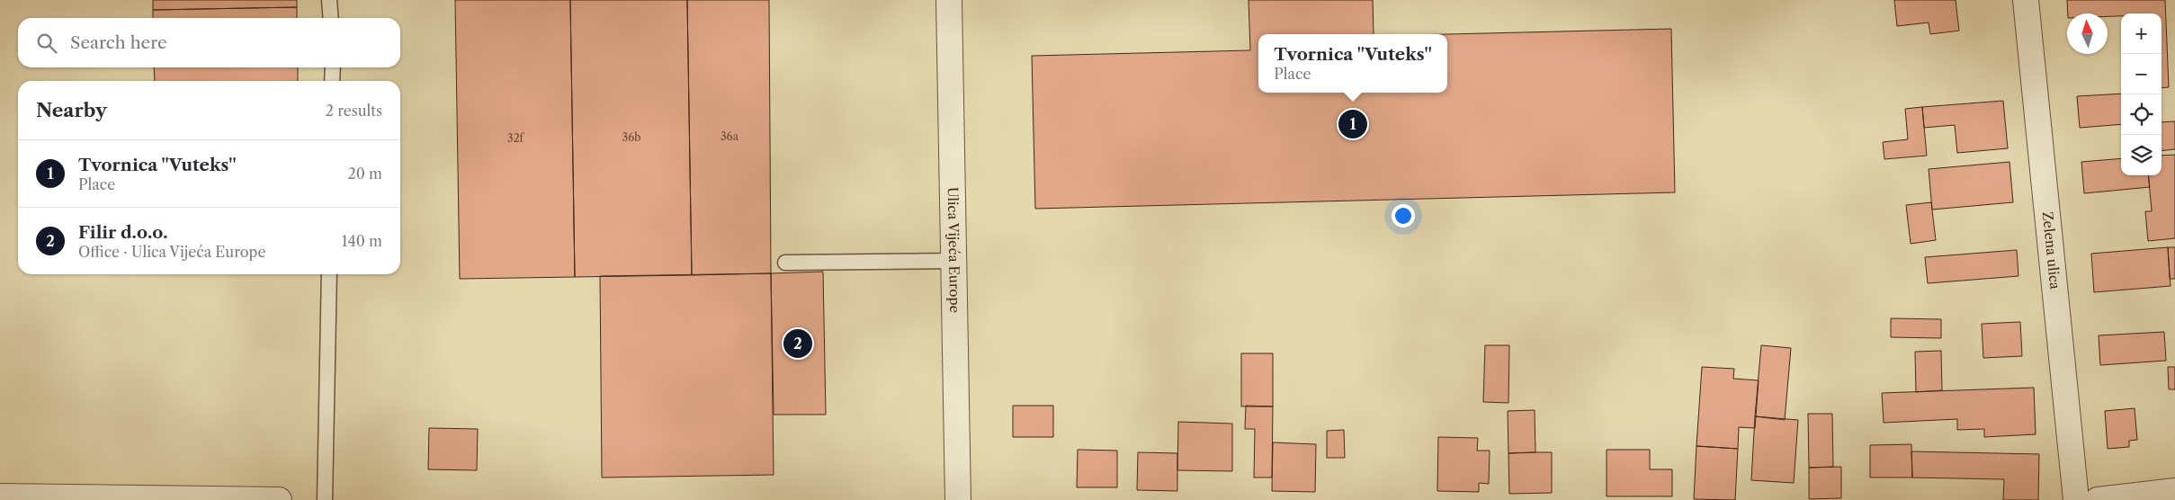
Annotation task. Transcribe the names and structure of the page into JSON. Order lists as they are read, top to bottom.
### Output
{
  "streets": {
    "street": ["Ulica Vijeća Europe", "Zelena ulica"]
  },
  "house_numbers": ["36a", "36b", "32f"],
  "north": "top",
  "page": {
    "map_buttons": ["+", "−"],
    "search": "Search here",
    "popup": ["Tvornica ''Vuteks''", "Place"],
    "heading": ["Nearby", "2 results"],
    "pins": ["1", "2"],
    "list": [
      {
        "mark": "1",
        "name": "Tvornica ''Vuteks''",
        "note": "Place",
        "value": "20 m"
      },
      {
        "mark": "2",
        "name": "Filir d.o.o.",
        "note": "Office · Ulica Vijeća Europe",
        "value": "140 m"
      }
    ]
  }
}
